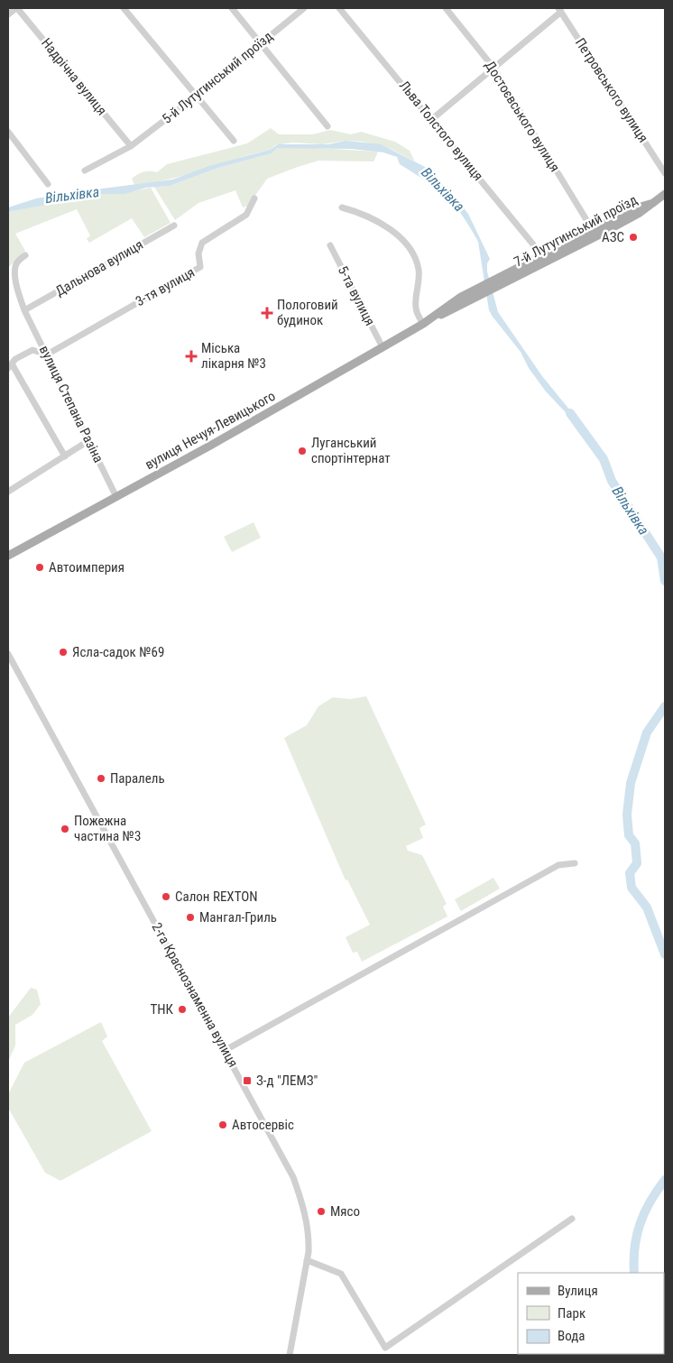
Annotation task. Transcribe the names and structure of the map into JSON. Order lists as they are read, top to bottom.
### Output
{
  "streets": {
    "main road": ["7-й Лутугинський проїзд", "вулиця Нечуя-Левицького"],
    "street": [
      "Надрічна вулиця",
      "5-й Лутугинський проїзд",
      "Петровського вулиця",
      "Достоєвського вулиця",
      "Льва Толстого вулиця",
      "Дальнова вулиця",
      "3-тя вулиця",
      "5-та вулиця",
      "вулиця Степана Разіна",
      "2-га Краснознаменна вулиця"
    ]
  },
  "crossings": [
    ["Надрічна вулиця", "5-й Лутугинський проїзд"],
    ["Достоєвського вулиця", "7-й Лутугинський проїзд"],
    ["Льва Толстого вулиця", "7-й Лутугинський проїзд"],
    ["7-й Лутугинський проїзд", "вулиця Нечуя-Левицького"],
    ["Дальнова вулиця", "вулиця Степана Разіна"],
    ["3-тя вулиця", "вулиця Степана Разіна"],
    ["5-та вулиця", "вулиця Нечуя-Левицького"],
    ["вулиця Степана Разіна", "вулиця Нечуя-Левицького"]
  ],
  "water": ["Вільхівка"],
  "places": {
    "other": [
      "АЗС",
      "Луганський спортінтернат",
      "Автоимперия",
      "Ясла-садок №69",
      "Паралель",
      "Пожежна частина №3",
      "Салон REXTON",
      "Мангал-Гриль",
      "ТНК",
      "Автосервіс",
      "Мясо"
    ],
    "health": ["Пологовий будинок", "Міська лікарня №3"],
    "transit": ["З-д \"ЛЕМЗ\""]
  },
  "legend": ["Вулиця", "Парк", "Вода"]
}
